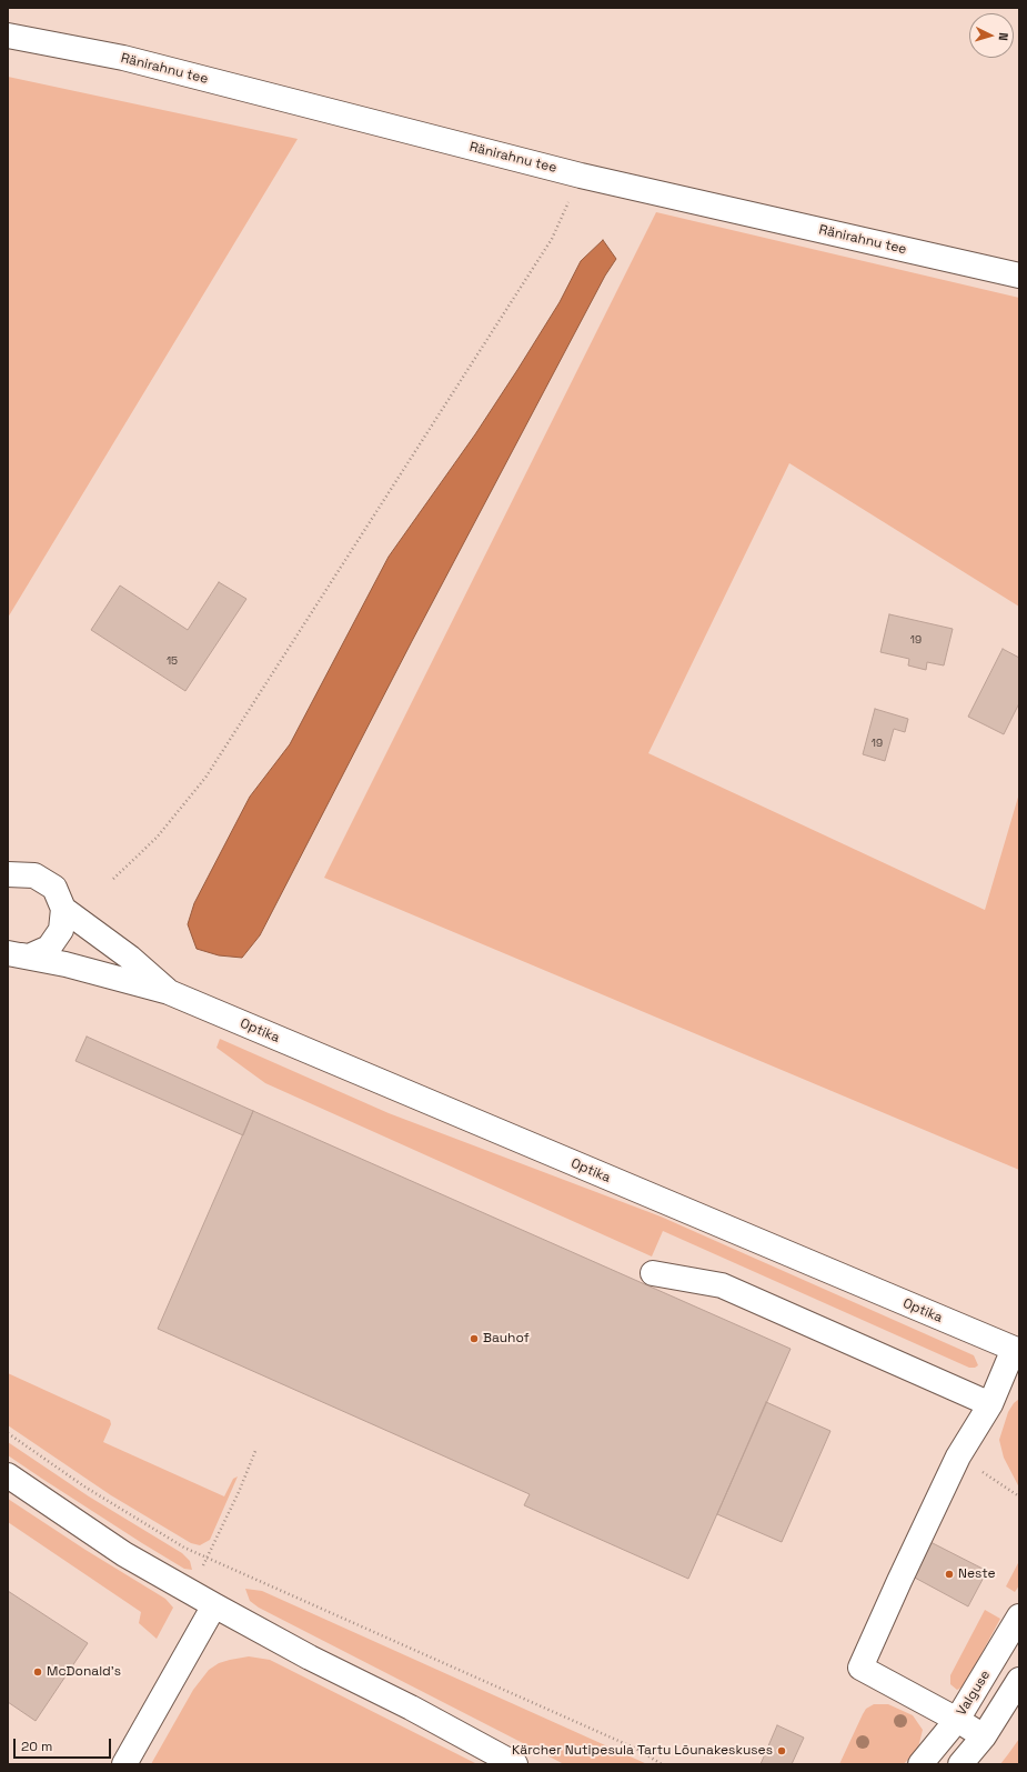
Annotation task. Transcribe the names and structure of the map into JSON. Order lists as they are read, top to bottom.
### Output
{
  "streets": {
    "street": ["Ränirahnu tee", "Optika", "Valguse"]
  },
  "places": [
    "Bauhof",
    "Neste",
    "McDonald's",
    "Kärcher Nutipesula Tartu Lõunakeskuses"
  ],
  "house_numbers": ["19", "15", "19"],
  "scale_bar": "20 m",
  "north": "right"
}
